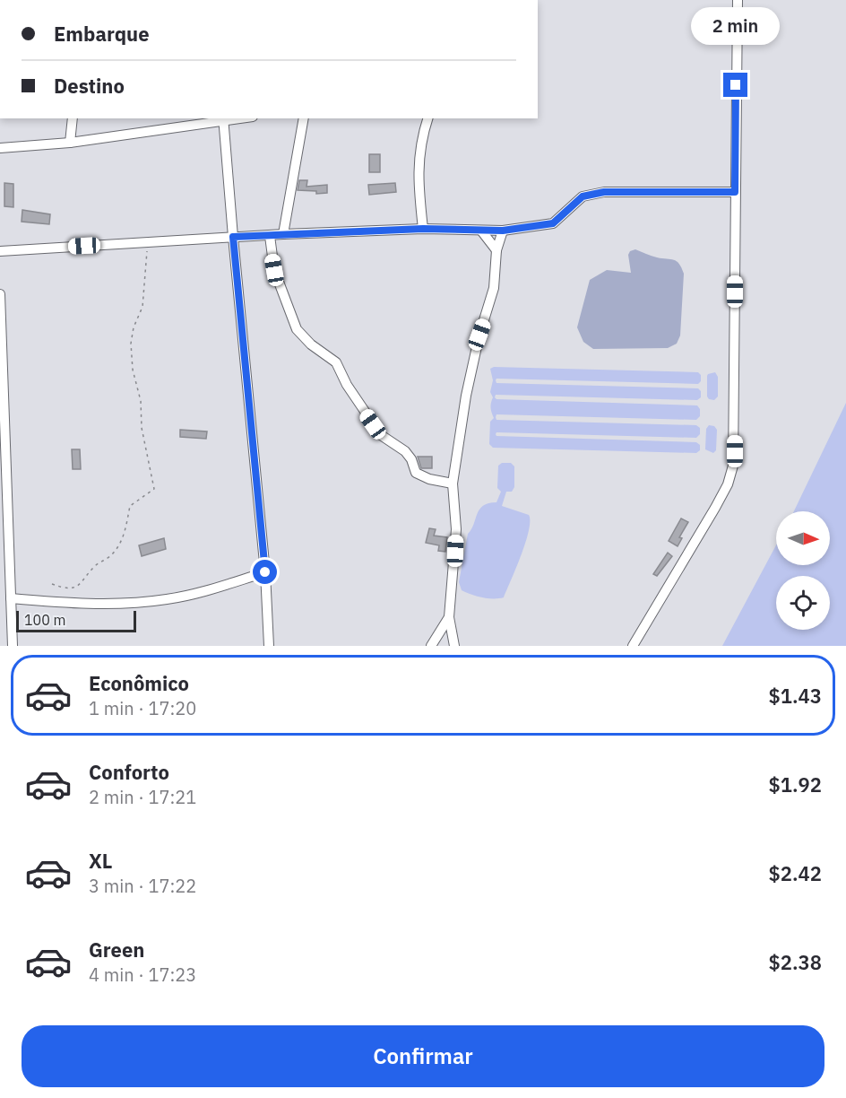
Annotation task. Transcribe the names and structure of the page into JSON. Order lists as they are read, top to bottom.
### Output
{
  "scale_bar": "100 m",
  "north": "right",
  "page": {
    "banner": ["Embarque", "Destino"],
    "bubble": "2 min",
    "scale": "100 m",
    "list": [
      {
        "name": "Econômico",
        "note": "1 min · 17:20",
        "value": "$1.43"
      },
      {
        "name": "Conforto",
        "note": "2 min · 17:21",
        "value": "$1.92"
      },
      {
        "name": "XL",
        "note": "3 min · 17:22",
        "value": "$2.42"
      },
      {
        "name": "Green",
        "note": "4 min · 17:23",
        "value": "$2.38"
      }
    ],
    "buttons": "Confirmar"
  }
}
